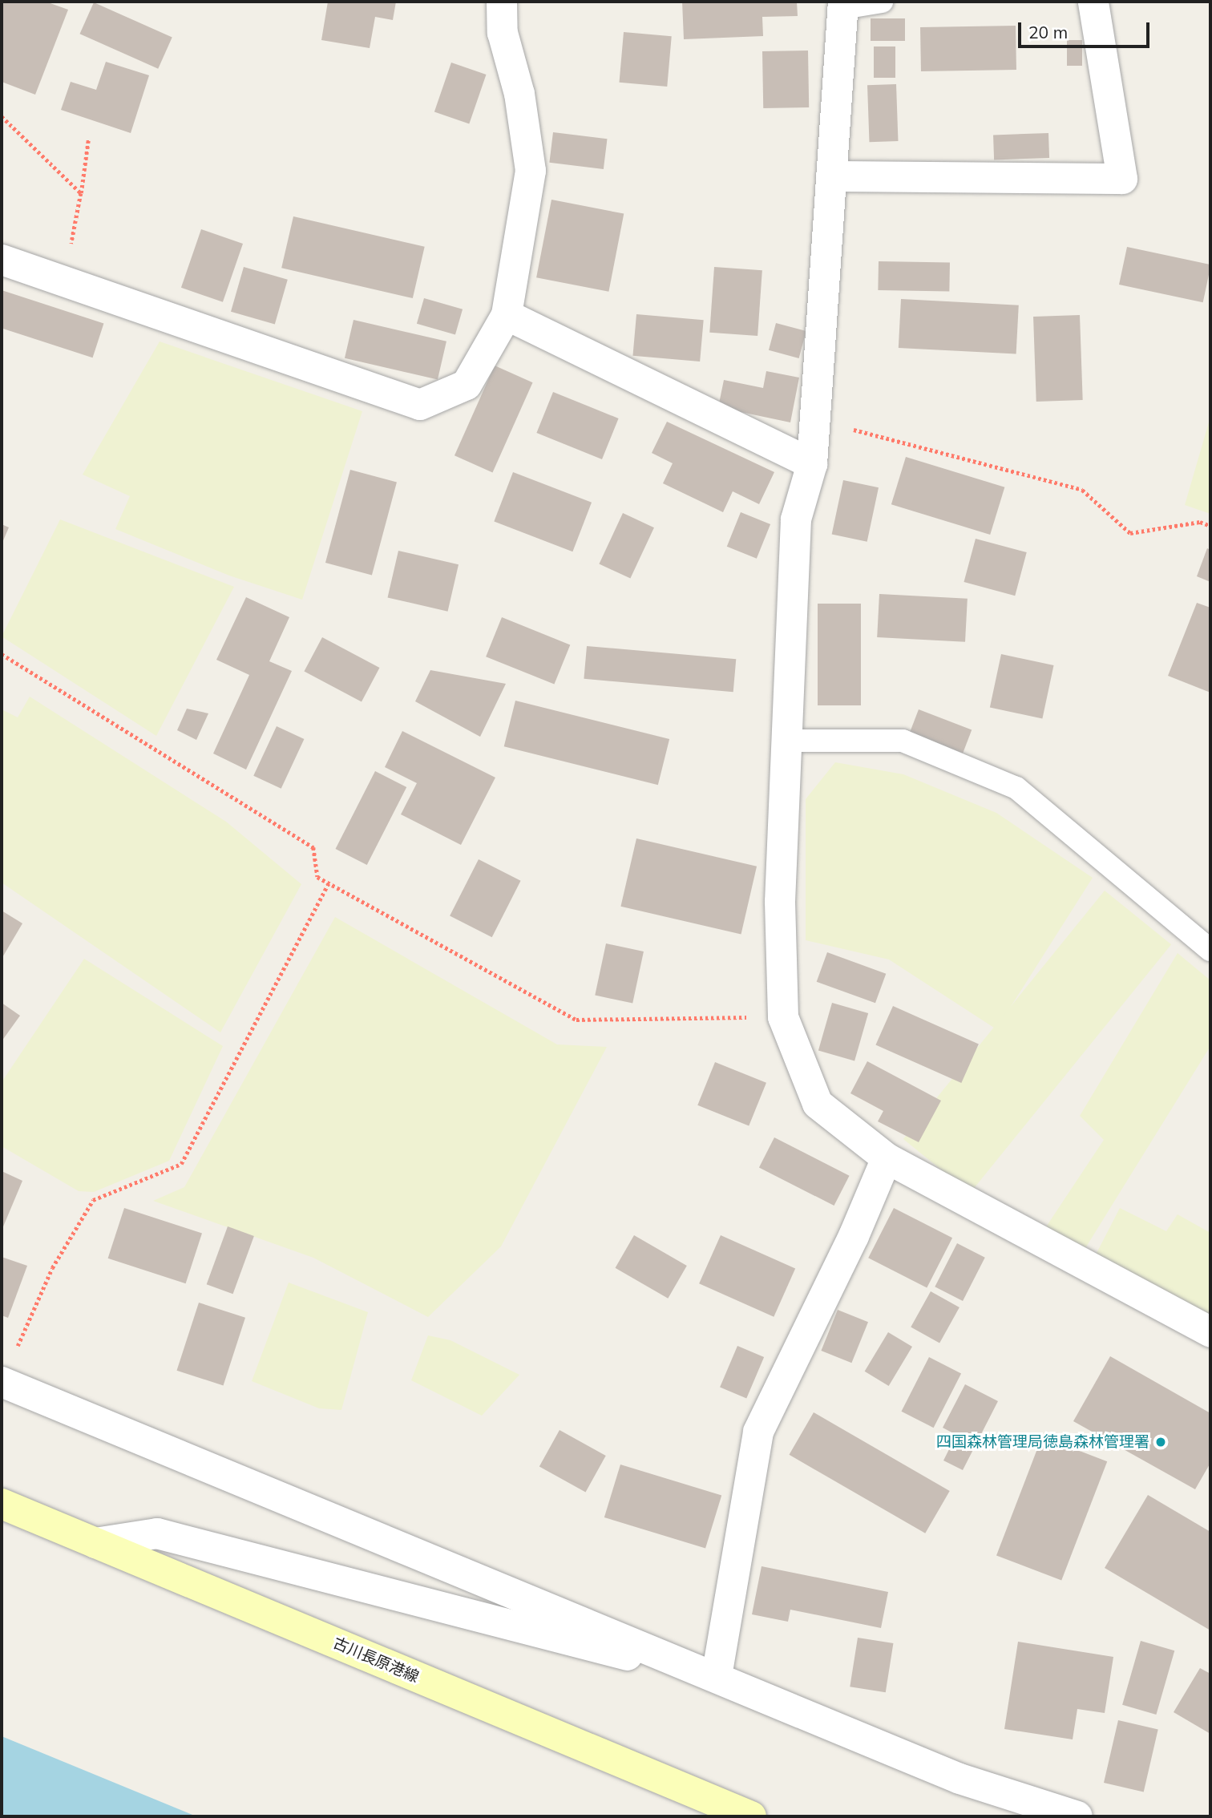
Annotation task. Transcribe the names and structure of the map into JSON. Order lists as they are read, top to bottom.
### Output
{
  "streets": {
    "main road": ["古川長原港線"]
  },
  "places": ["四国森林管理局徳島森林管理署"],
  "scale_bar": "20 m"
}
